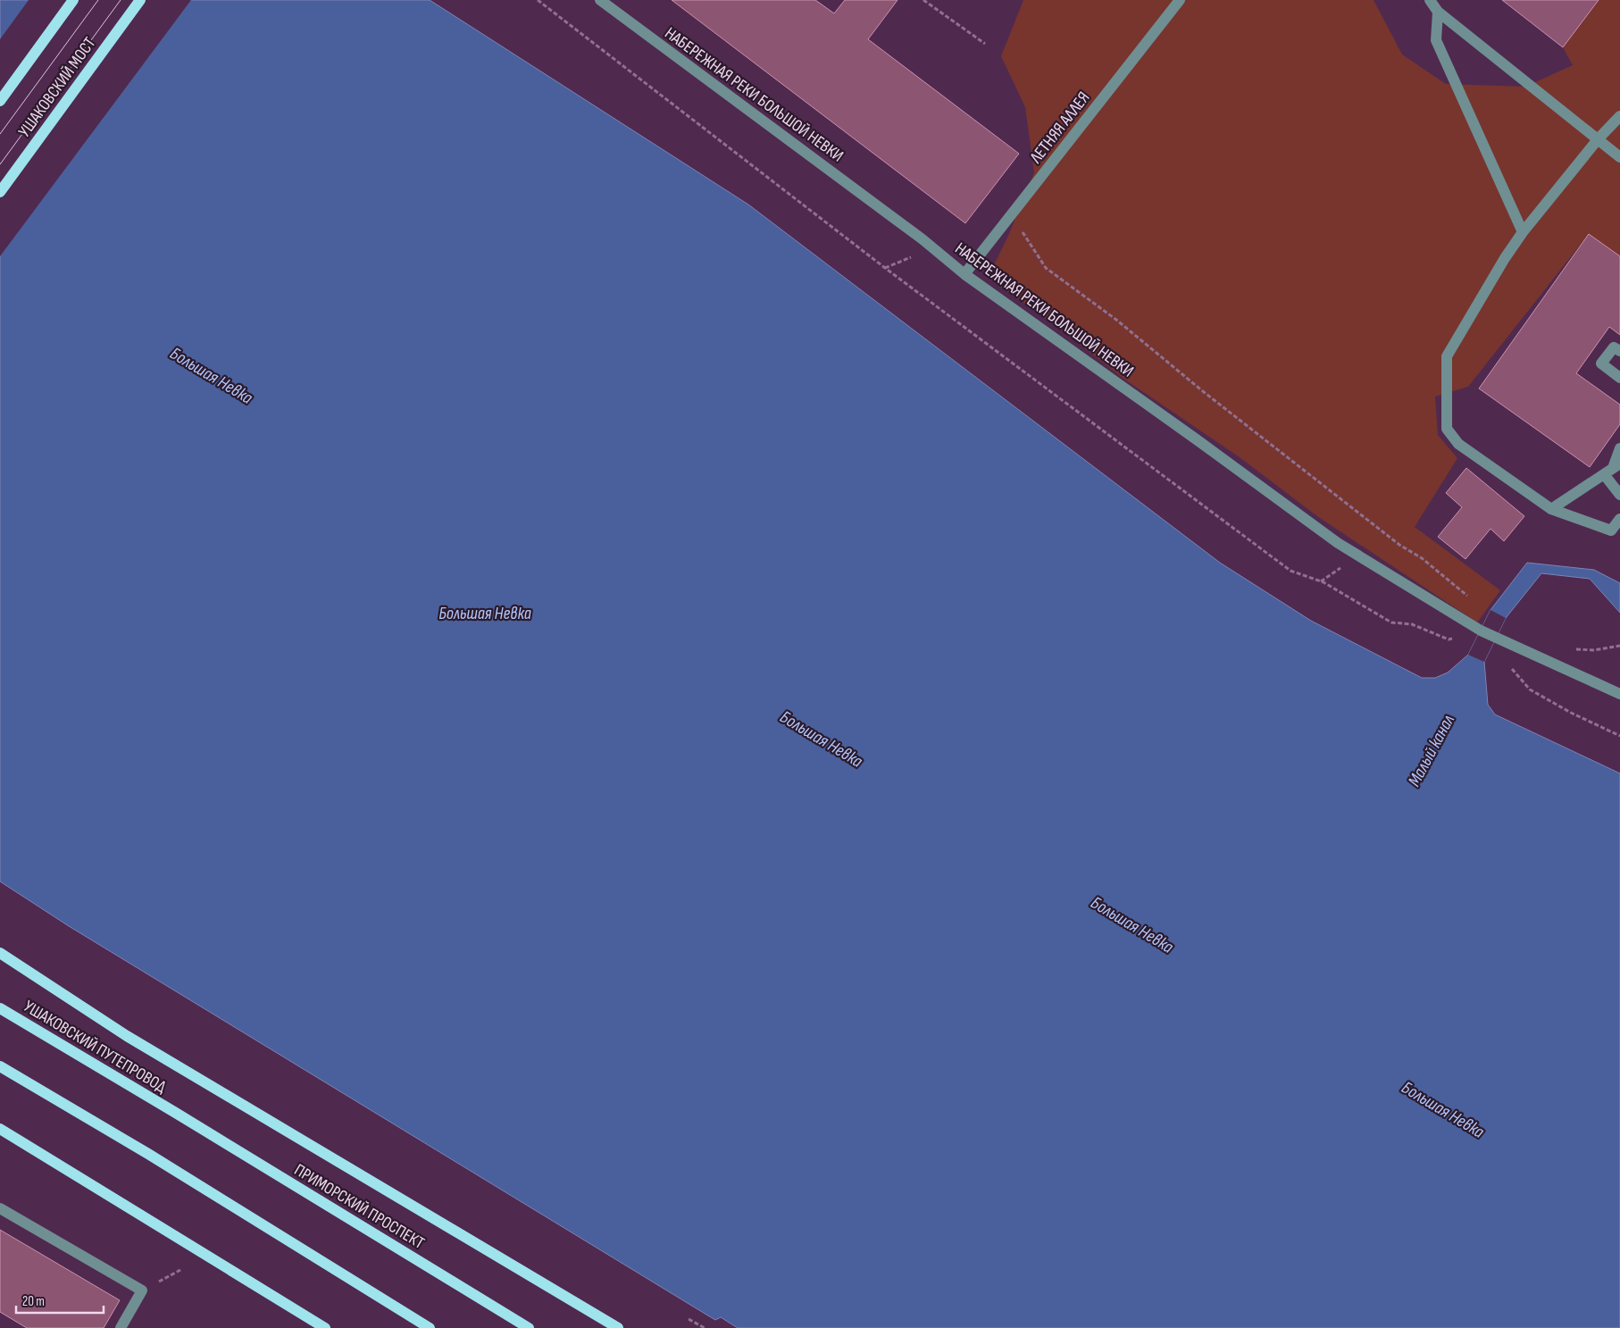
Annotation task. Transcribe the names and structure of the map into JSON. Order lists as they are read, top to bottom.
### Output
{
  "streets": {
    "main road": ["УШАКОВСКИЙ МОСТ", "УШАКОВСКИЙ ПУТЕПРОВОД", "ПРИМОРСКИЙ ПРОСПЕКТ"],
    "street": ["НАБЕРЕЖНАЯ РЕКИ БОЛЬШОЙ НЕВКИ", "ЛЕТНЯЯ АЛЛЕЯ"]
  },
  "crossings": [
    ["НАБЕРЕЖНАЯ РЕКИ БОЛЬШОЙ НЕВКИ", "ЛЕТНЯЯ АЛЛЕЯ"],
    ["УШАКОВСКИЙ ПУТЕПРОВОД", "ПРИМОРСКИЙ ПРОСПЕКТ"]
  ],
  "water": ["Большая Невка", "Малый канал"],
  "scale_bar": "20 m"
}
